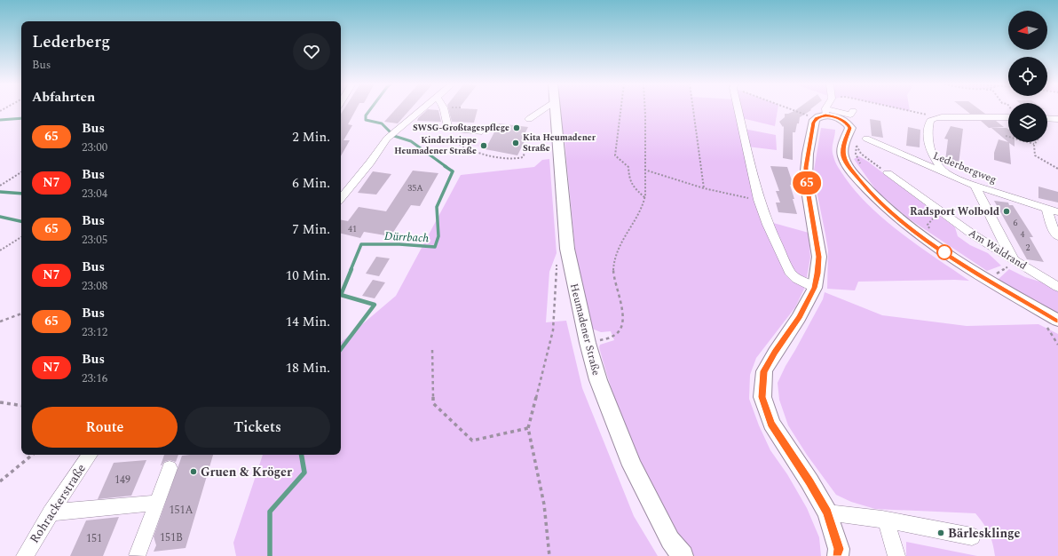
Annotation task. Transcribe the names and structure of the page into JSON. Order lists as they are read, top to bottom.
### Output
{
  "streets": {
    "main road": ["Heumadener Straße"],
    "street": ["Lederbergweg", "Am Waldrand", "Rohrackerstraße"]
  },
  "water": ["Dürrbach"],
  "places": [
    "SWSG-Großtagespflege",
    "Kita Heumadener Straße",
    "Kinderkrippe Heumadener Straße",
    "Radsport Wolbold",
    "Gruen & Kröger",
    "Bärlesklinge"
  ],
  "lines": ["bus line 65"],
  "house_numbers": [
    "35A",
    "6",
    "41",
    "4",
    "2",
    "149",
    "151A",
    "151B",
    "151"
  ],
  "north": "left",
  "page": {
    "on_map": "65",
    "heading": [
      ["Lederberg", "Bus"],
      "Abfahrten"
    ],
    "list": [
      {
        "mark": "65",
        "name": "Bus",
        "note": "23:00",
        "value": "2 Min."
      },
      {
        "mark": "N7",
        "name": "Bus",
        "note": "23:04",
        "value": "6 Min."
      },
      {
        "mark": "65",
        "name": "Bus",
        "note": "23:05",
        "value": "7 Min."
      },
      {
        "mark": "N7",
        "name": "Bus",
        "note": "23:08",
        "value": "10 Min."
      },
      {
        "mark": "65",
        "name": "Bus",
        "note": "23:12",
        "value": "14 Min."
      },
      {
        "mark": "N7",
        "name": "Bus",
        "note": "23:16",
        "value": "18 Min."
      }
    ],
    "buttons": ["Route", "Tickets"]
  }
}
